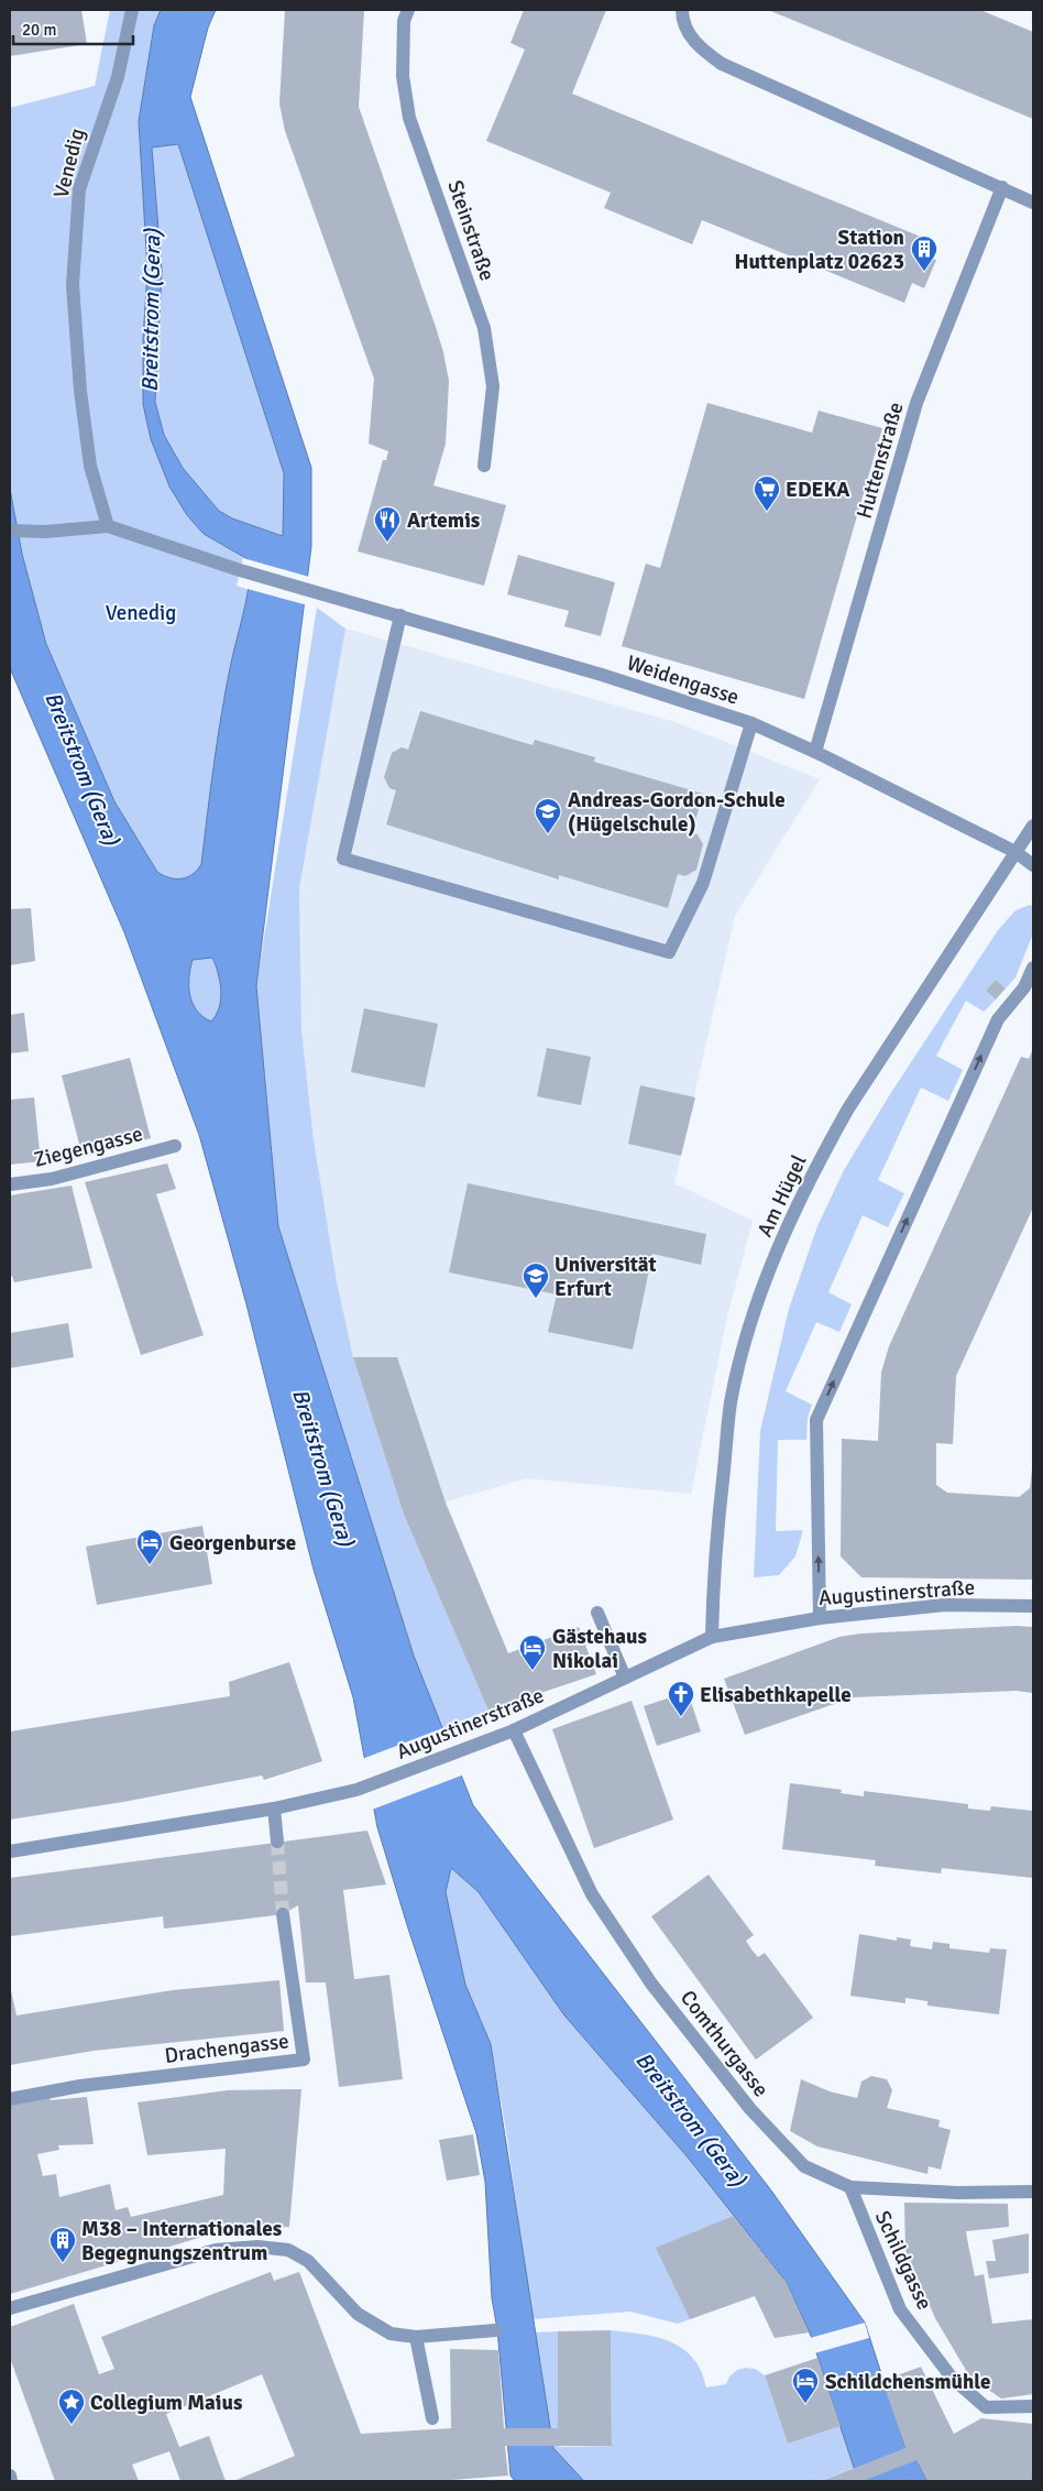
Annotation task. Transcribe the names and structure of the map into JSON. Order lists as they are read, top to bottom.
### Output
{
  "streets": {
    "street": [
      "Venedig",
      "Steinstraße",
      "Huttenstraße",
      "Weidengasse",
      "Ziegengasse",
      "Am Hügel",
      "Augustinerstraße",
      "Comthurgasse",
      "Drachengasse",
      "Schildgasse"
    ]
  },
  "crossings": [
    ["Venedig", "Weidengasse"],
    ["Huttenstraße", "Weidengasse"],
    ["Weidengasse", "Am Hügel"],
    ["Am Hügel", "Augustinerstraße"],
    ["Augustinerstraße", "Comthurgasse"],
    ["Comthurgasse", "Schildgasse"]
  ],
  "water": ["Breitstrom (Gera)"],
  "parks": ["Venedig"],
  "places": {
    "building": ["Station Huttenplatz 02623", "M38 – Internationales Begegnungszentrum"],
    "supermarket": ["EDEKA"],
    "restaurant": ["Artemis"],
    "school or university": ["Andreas-Gordon-Schule (Hügelschule)", "Universität Erfurt"],
    "hotel": ["Georgenburse", "Gästehaus Nikolai", "Schildchensmühle"],
    "church": ["Elisabethkapelle"],
    "place": ["Collegium Maius"]
  },
  "scale_bar": "20 m"
}
